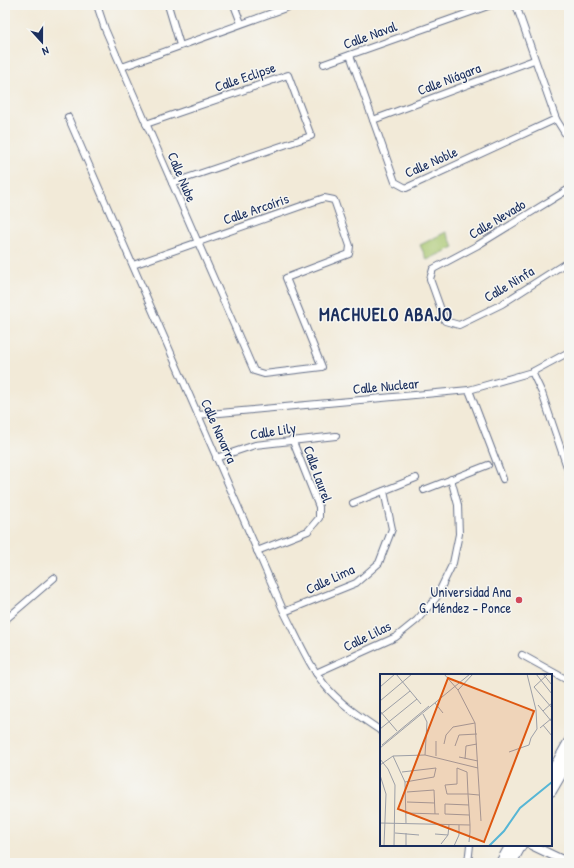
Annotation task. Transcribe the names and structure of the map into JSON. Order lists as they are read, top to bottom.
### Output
{
  "streets": {
    "street": [
      "Calle Naval",
      "Calle Eclipse",
      "Calle Niágara",
      "Calle Noble",
      "Calle Nube",
      "Calle Arcoíris",
      "Calle Nevado",
      "Calle Ninfa",
      "Calle Nuclear",
      "Calle Navarra",
      "Calle Lily",
      "Calle Laurel",
      "Calle Lima",
      "Calle Lilas"
    ]
  },
  "crossings": [
    ["Calle Naval", "Calle Noble"],
    ["Calle Eclipse", "Calle Nube"],
    ["Calle Niágara", "Calle Noble"],
    ["Calle Nube", "Calle Arcoíris"],
    ["Calle Arcoíris", "Calle Navarra"],
    ["Calle Nevado", "Calle Ninfa"],
    ["Calle Nuclear", "Calle Navarra"],
    ["Calle Navarra", "Calle Lily"],
    ["Calle Navarra", "Calle Laurel"],
    ["Calle Navarra", "Calle Lima"],
    ["Calle Navarra", "Calle Lilas"],
    ["Calle Lily", "Calle Laurel"]
  ],
  "districts": ["MACHUELO ABAJO"],
  "places": ["Universidad Ana G. Méndez - Ponce"],
  "north": "bottom"
}
